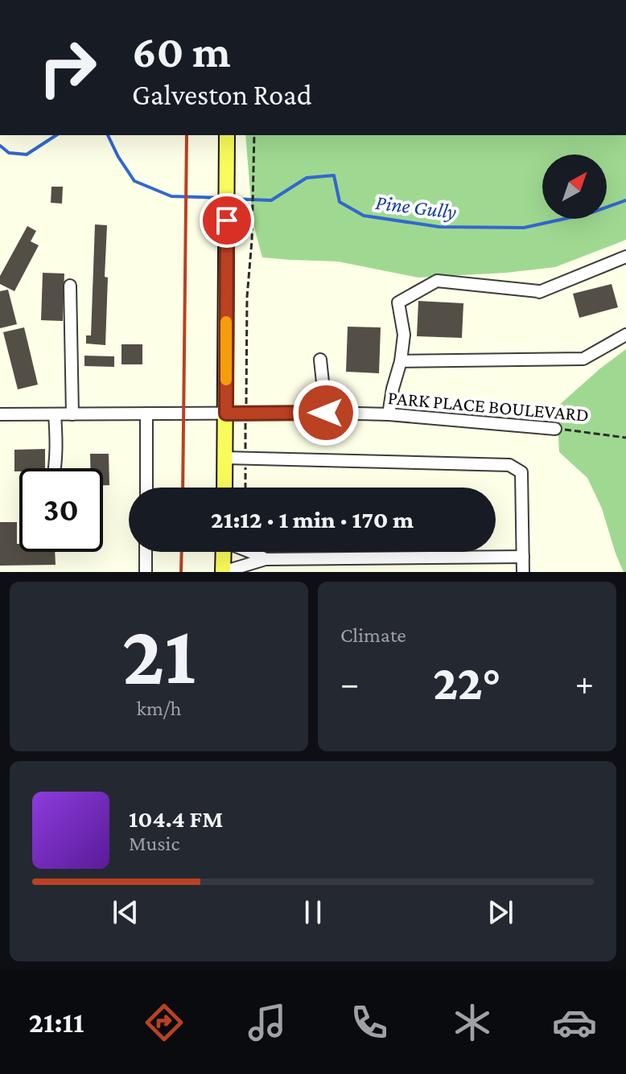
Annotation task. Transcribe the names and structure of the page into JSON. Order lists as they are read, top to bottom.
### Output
{
  "streets": {
    "street": ["PARK PLACE BOULEVARD"]
  },
  "water": ["Pine Gully"],
  "north": "top right",
  "page": {
    "turn": ["60 m", "Galveston Road"],
    "limit": "30",
    "trip": "21:12 · 1 min · 170 m",
    "tile": [
      ["21", "km/h"],
      "Climate"
    ],
    "heat": ["−", "22°", "+"],
    "song": ["104.4 FM", "Music"],
    "tabs": "21:11"
  }
}
